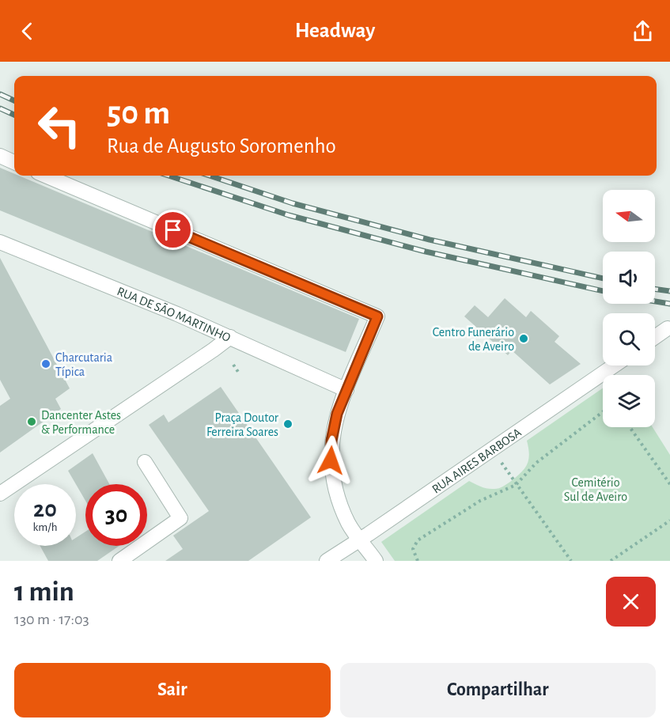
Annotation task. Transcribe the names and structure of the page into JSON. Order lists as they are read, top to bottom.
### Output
{
  "streets": {
    "street": ["RUA DE SÃO MARTINHO", "RUA AIRES BARBOSA"]
  },
  "parks": ["Cemitério Sul de Aveiro"],
  "places": [
    "Centro Funerário de Aveiro",
    "Charcutaria Típica",
    "Dancenter Astes & Performance",
    "Praça Doutor Ferreira Soares"
  ],
  "north": "left",
  "page": {
    "header": "Headway",
    "turn": ["50 m", "Rua de Augusto Soromenho"],
    "speed": "20 km/h",
    "limit": "30",
    "heading": ["1 min", "130 m · 17:03"],
    "buttons": ["Sair", "Compartilhar"]
  }
}
